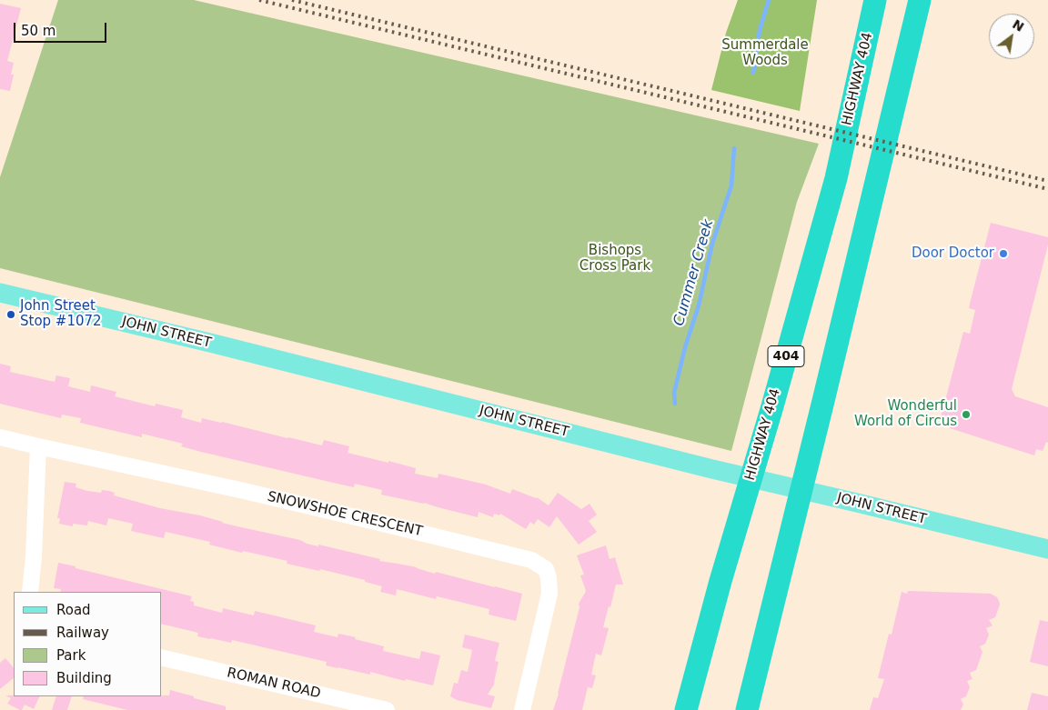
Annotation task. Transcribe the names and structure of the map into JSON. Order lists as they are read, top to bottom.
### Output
{
  "streets": {
    "highway": ["HIGHWAY 404", "404"],
    "main road": ["JOHN STREET"],
    "street": ["SNOWSHOE CRESCENT", "ROMAN ROAD"]
  },
  "water": ["Cummer Creek"],
  "parks": ["Summerdale Woods", "Bishops Cross Park"],
  "places": ["Door Doctor", "John Street Stop #1072", "Wonderful World of Circus"],
  "legend": [
    "Road",
    "Railway",
    "Park",
    "Building"
  ],
  "scale_bar": "50 m",
  "north": "top right"
}
